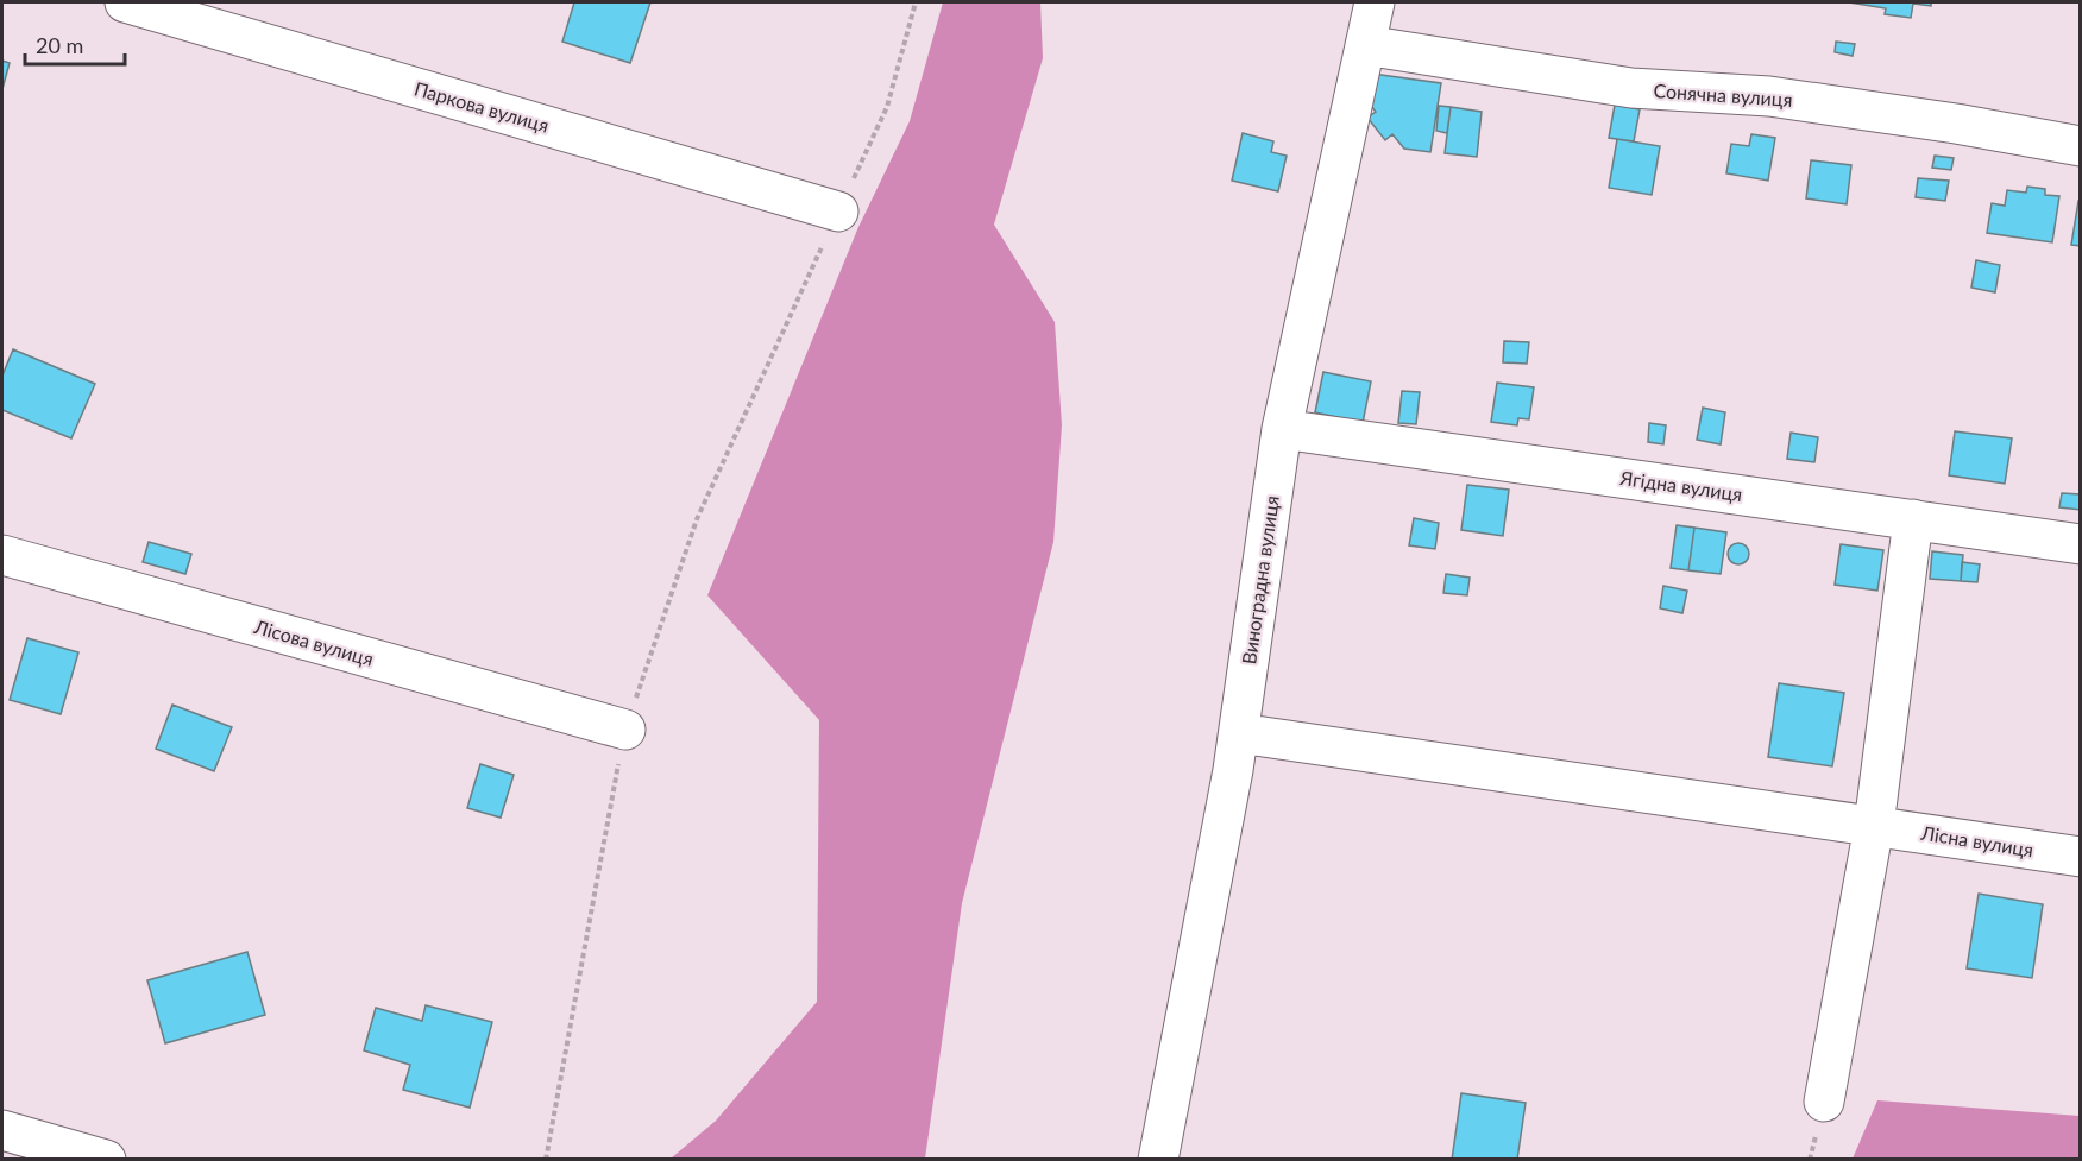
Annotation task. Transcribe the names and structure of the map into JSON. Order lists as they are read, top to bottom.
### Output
{
  "streets": {
    "street": [
      "Сонячна вулиця",
      "Паркова вулиця",
      "Ягідна вулиця",
      "Виноградна вулиця",
      "Лісова вулиця",
      "Лісна вулиця"
    ]
  },
  "crossings": [
    ["Сонячна вулиця", "Виноградна вулиця"],
    ["Ягідна вулиця", "Виноградна вулиця"],
    ["Виноградна вулиця", "Лісна вулиця"]
  ],
  "scale_bar": "20 m"
}
